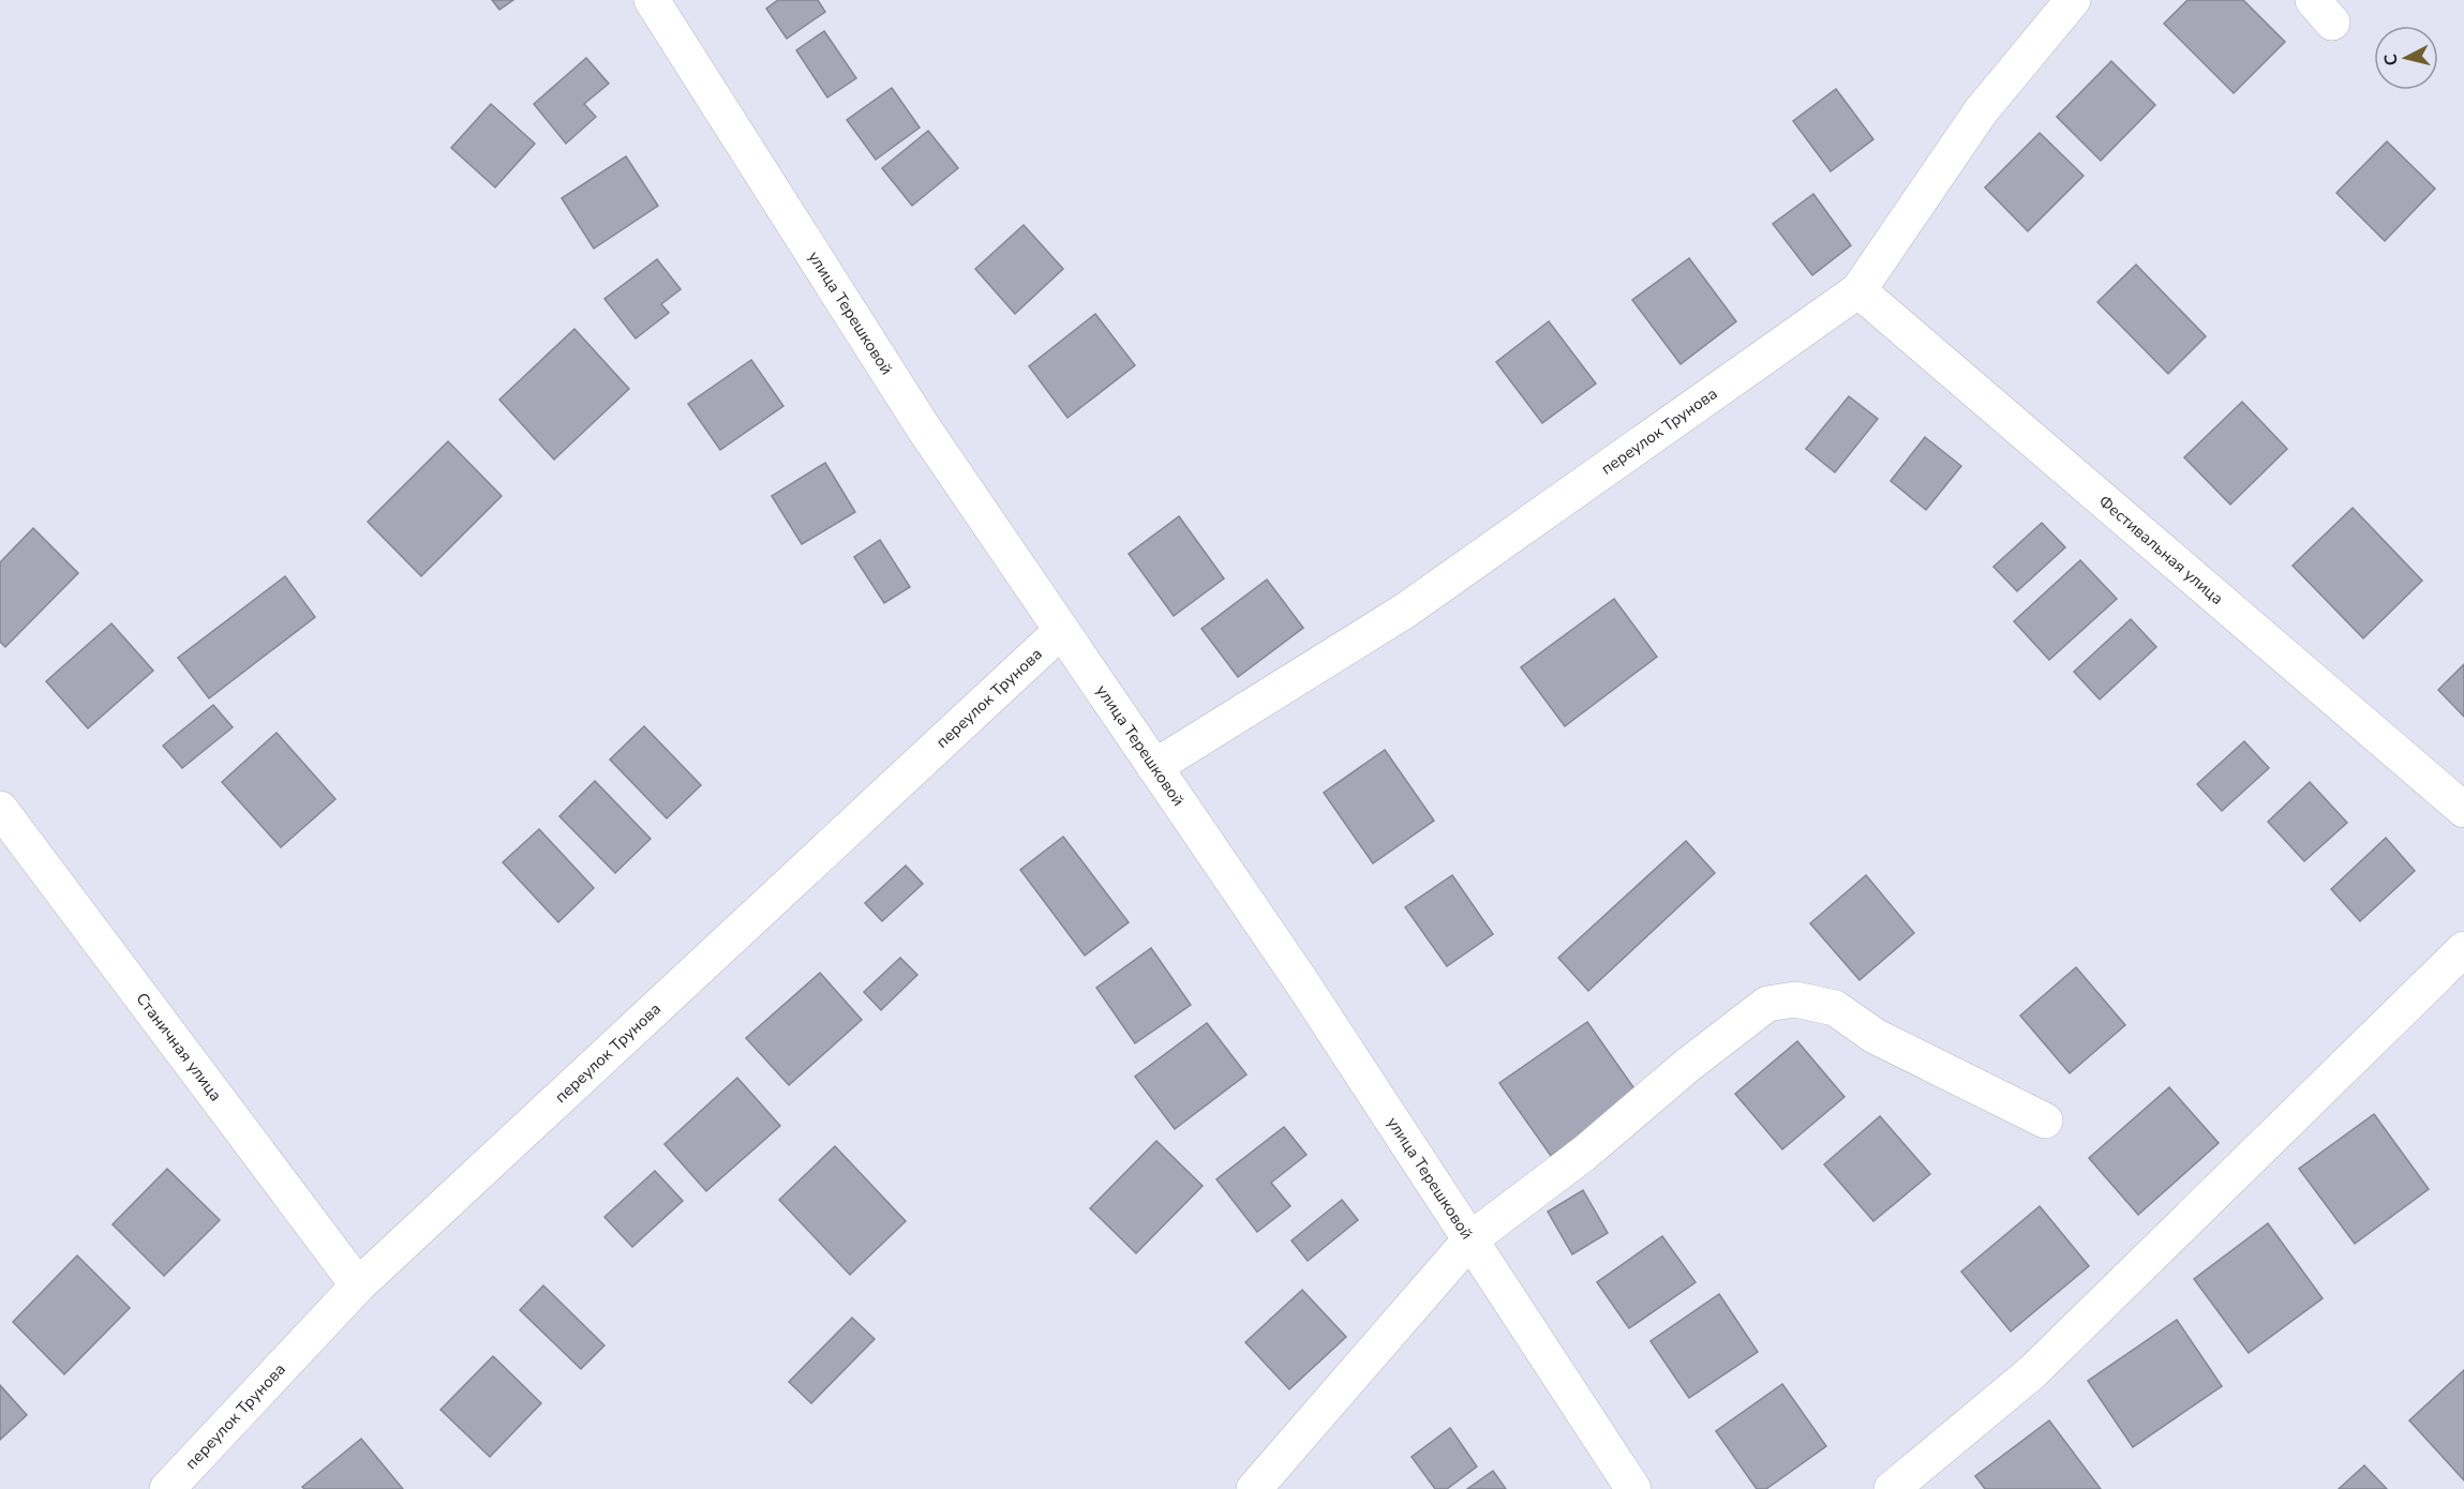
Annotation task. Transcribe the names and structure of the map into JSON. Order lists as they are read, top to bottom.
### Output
{
  "streets": {
    "street": [
      "улица Терешковой",
      "переулок Трунова",
      "Фестивальная улица",
      "Станичная улица"
    ]
  },
  "crossings": [
    ["улица Терешковой", "переулок Трунова"],
    ["переулок Трунова", "Фестивальная улица"],
    ["переулок Трунова", "Станичная улица"]
  ],
  "north": "left"
}
